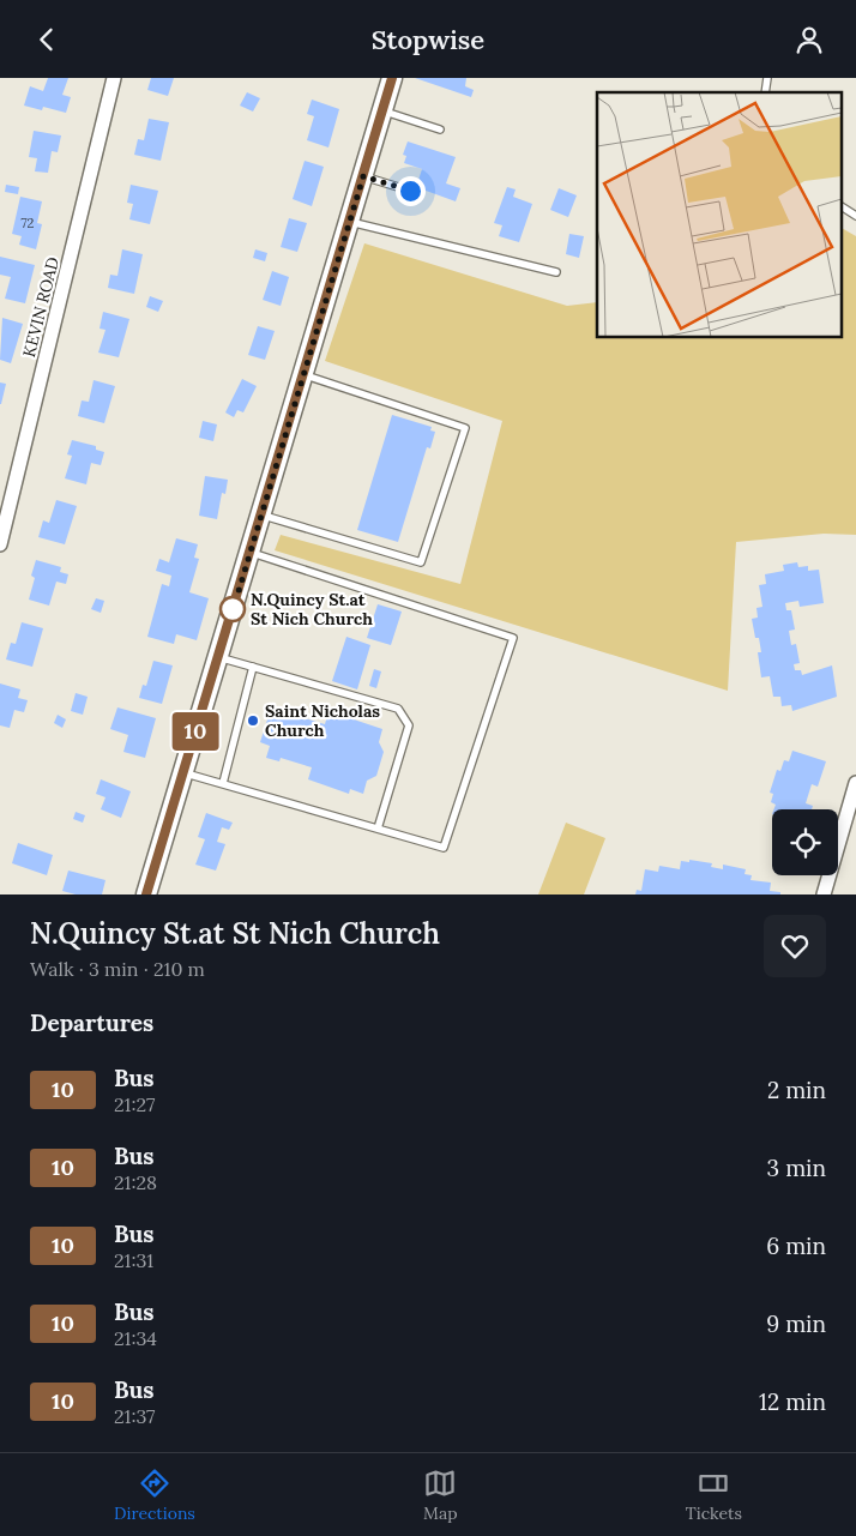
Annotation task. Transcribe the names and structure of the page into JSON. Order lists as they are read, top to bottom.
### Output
{
  "streets": {
    "street": ["KEVIN ROAD"]
  },
  "places": ["N.Quincy St.at St Nich Church", "Saint Nicholas Church"],
  "lines": ["bus line 10"],
  "house_numbers": ["72"],
  "page": {
    "header": "Stopwise",
    "on_map": "10",
    "heading": [
      ["N.Quincy St.at St Nich Church", "Walk · 3 min · 210 m"],
      "Departures"
    ],
    "list": [
      {
        "mark": "10",
        "name": "Bus",
        "note": "21:27",
        "value": "2 min"
      },
      {
        "mark": "10",
        "name": "Bus",
        "note": "21:28",
        "value": "3 min"
      },
      {
        "mark": "10",
        "name": "Bus",
        "note": "21:31",
        "value": "6 min"
      },
      {
        "mark": "10",
        "name": "Bus",
        "note": "21:34",
        "value": "9 min"
      },
      {
        "mark": "10",
        "name": "Bus",
        "note": "21:37",
        "value": "12 min"
      }
    ],
    "tabs": ["Directions", "Map", "Tickets"]
  }
}
